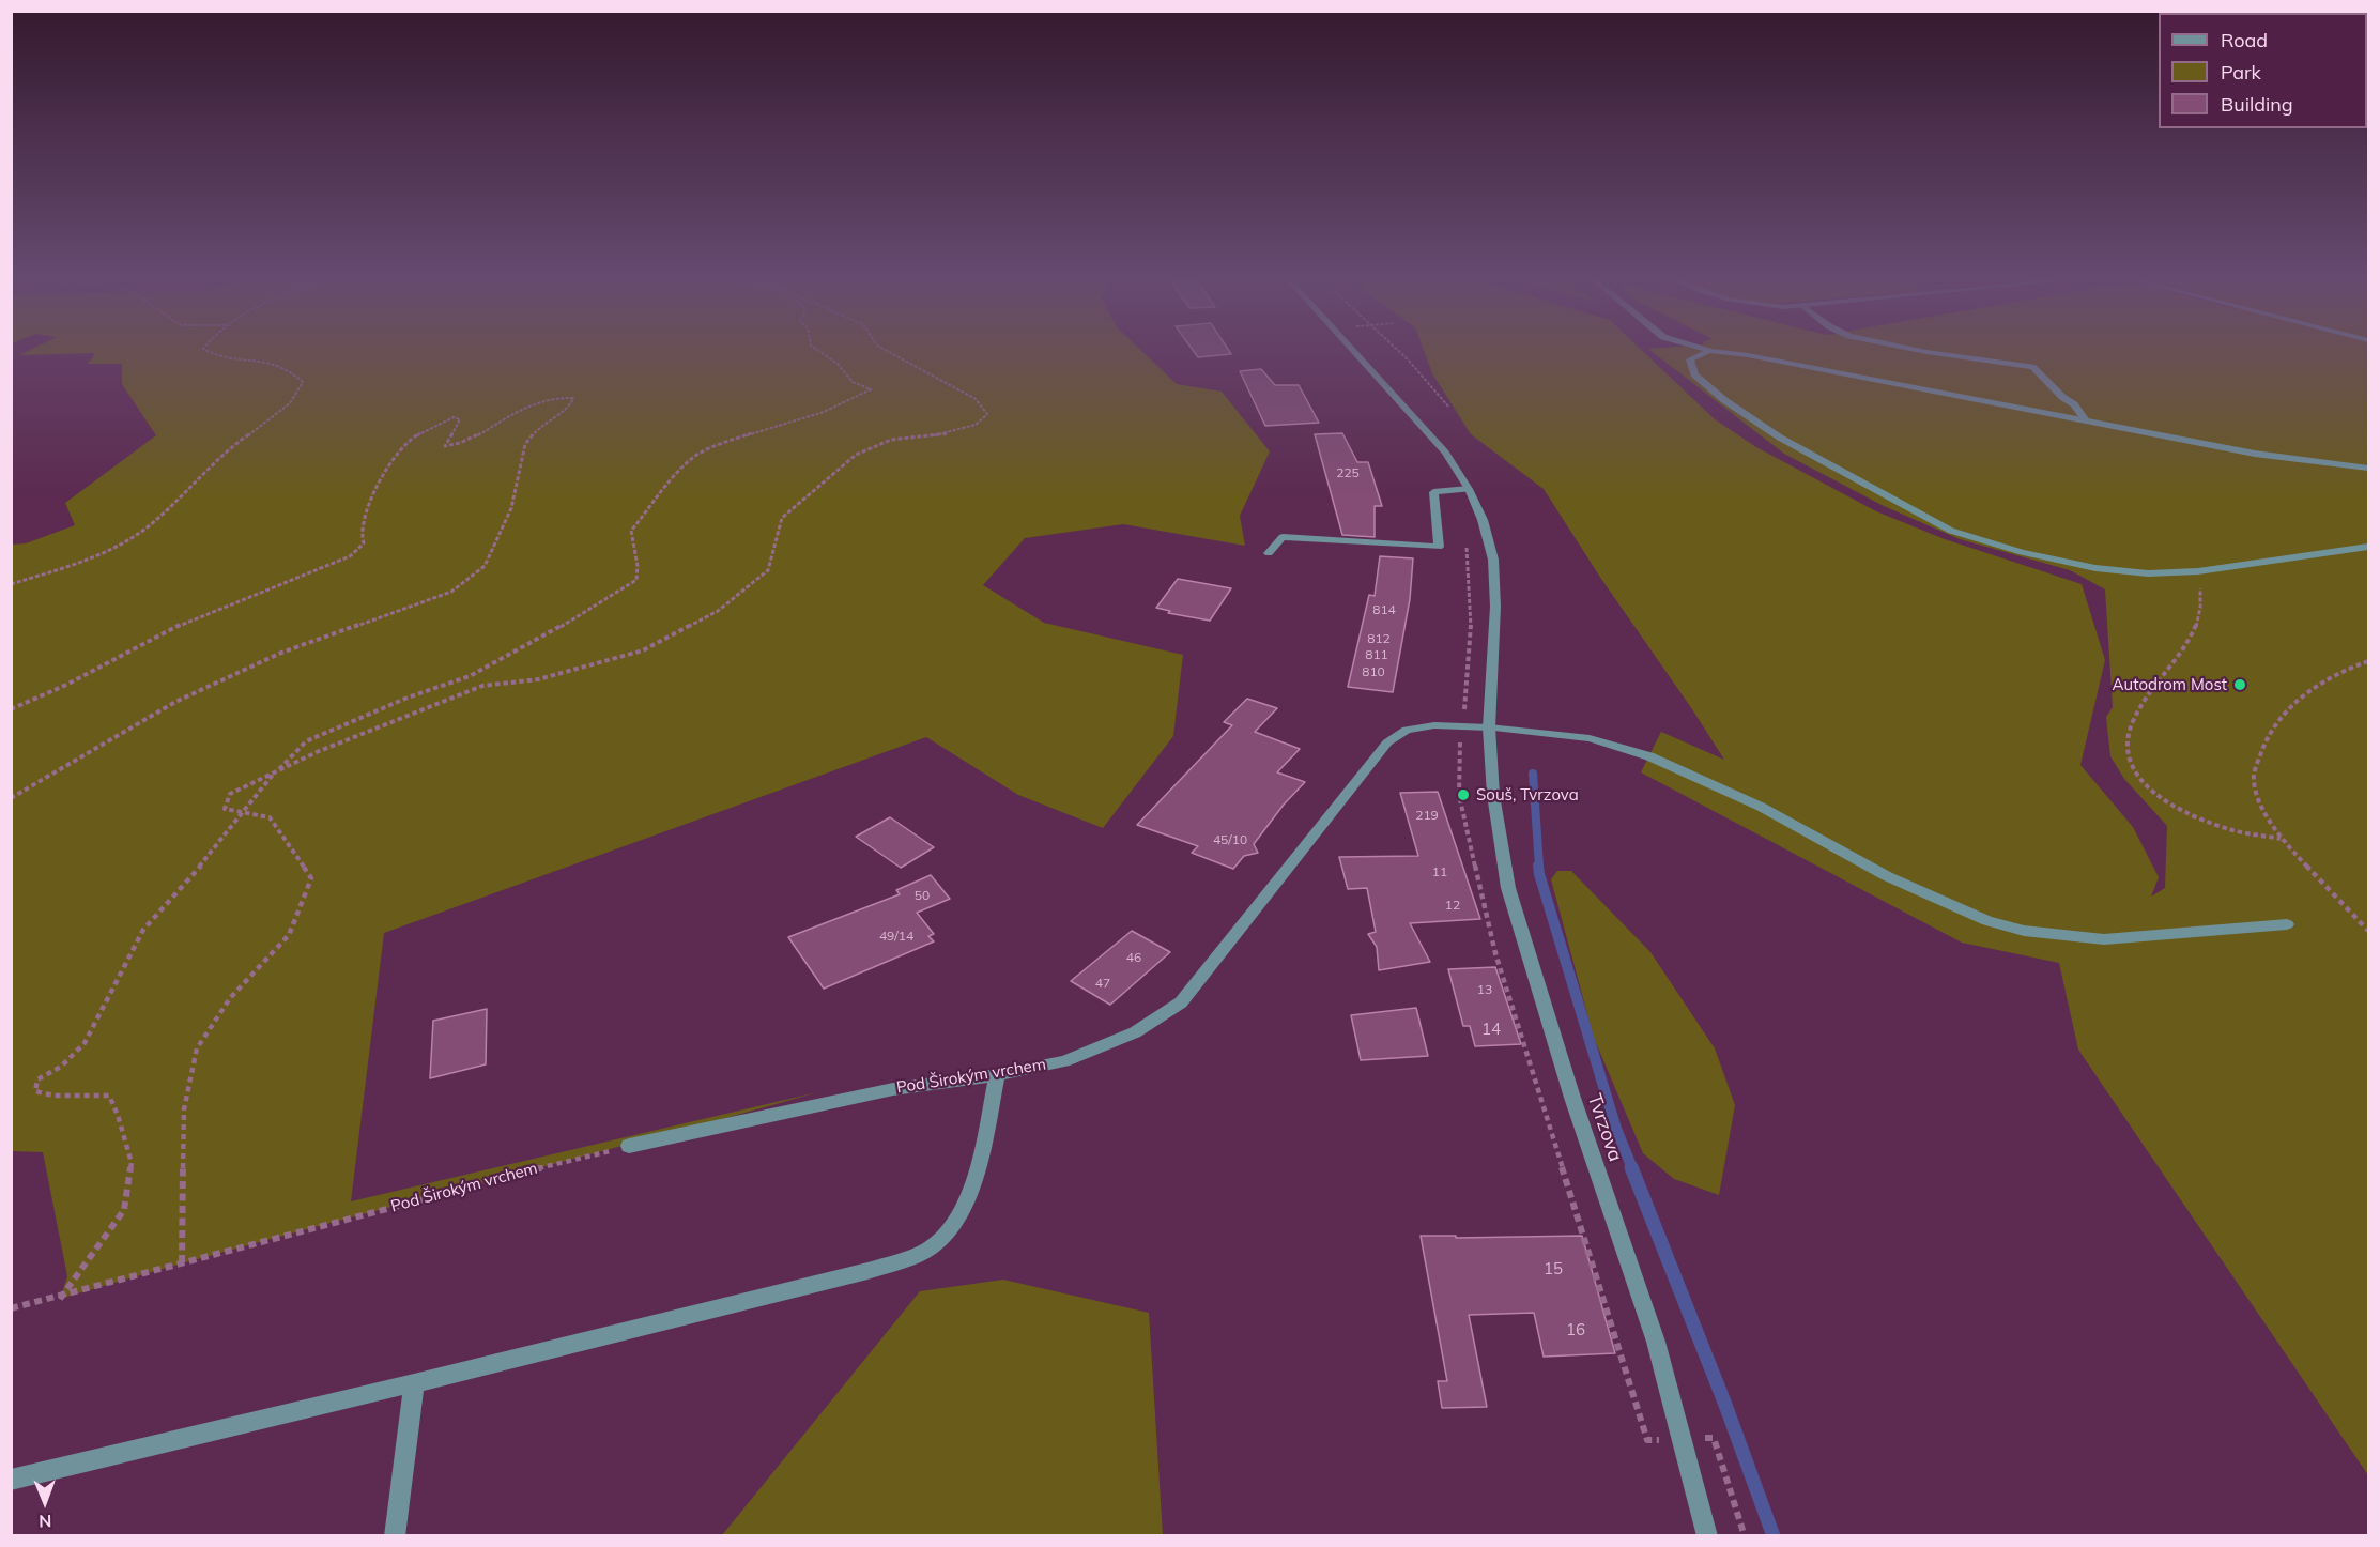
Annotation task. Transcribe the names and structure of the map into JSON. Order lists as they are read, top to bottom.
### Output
{
  "streets": {
    "street": ["Pod Širokým vrchem", "Tvrzova"]
  },
  "crossings": [
    ["Pod Širokým vrchem", "Tvrzova"]
  ],
  "places": ["Autodrom Most", "Souš, Tvrzova"],
  "house_numbers": [
    "225",
    "814",
    "812",
    "811",
    "810",
    "219",
    "45/10",
    "11",
    "50",
    "12",
    "49/14",
    "46",
    "47",
    "13",
    "14",
    "15",
    "16"
  ],
  "legend": ["Road", "Park", "Building"],
  "north": "bottom"
}
